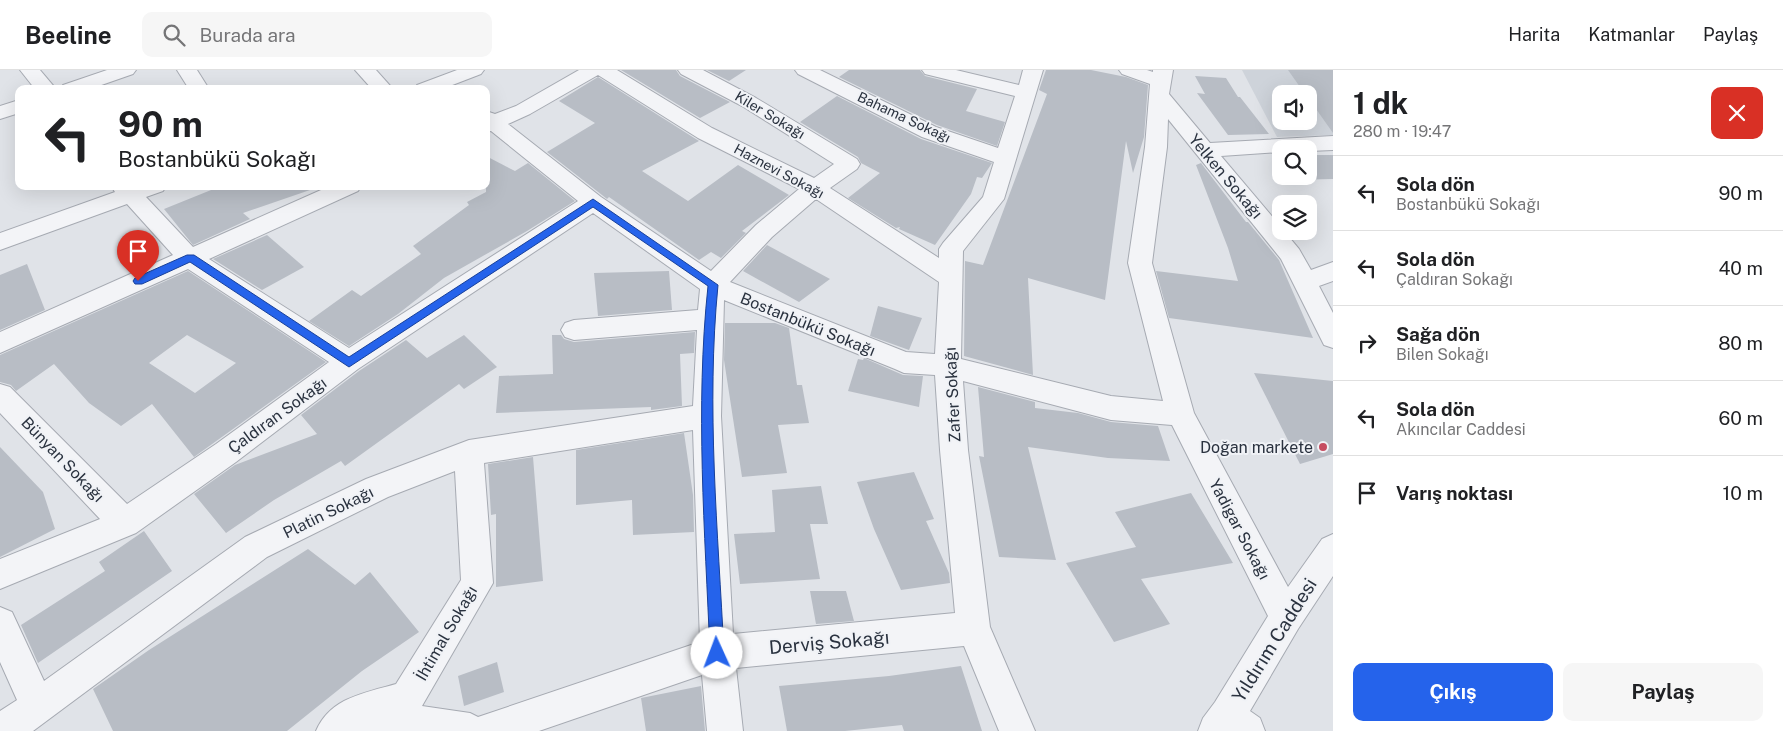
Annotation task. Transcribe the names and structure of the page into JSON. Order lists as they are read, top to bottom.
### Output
{
  "streets": {
    "street": [
      "Kiler Sokağı",
      "Bahama Sokağı",
      "Haznevi Sokağı",
      "Yelken Sokağı",
      "Bostanbükü Sokağı",
      "Zafer Sokağı",
      "Çaldıran Sokağı",
      "Bünyan Sokağı",
      "Platin Sokağı",
      "Yadigar Sokağı",
      "İhtimal Sokağı",
      "Yıldırım Caddesi",
      "Derviş Sokağı"
    ]
  },
  "crossings": [
    ["Kiler Sokağı", "Haznevi Sokağı"],
    ["Bahama Sokağı", "Zafer Sokağı"],
    ["Haznevi Sokağı", "Zafer Sokağı"],
    ["Yelken Sokağı", "Yadigar Sokağı"],
    ["Bostanbükü Sokağı", "Zafer Sokağı"],
    ["Bostanbükü Sokağı", "Çaldıran Sokağı"],
    ["Bostanbükü Sokağı", "Yadigar Sokağı"],
    ["Zafer Sokağı", "Derviş Sokağı"],
    ["Çaldıran Sokağı", "Bünyan Sokağı"],
    ["Platin Sokağı", "İhtimal Sokağı"],
    ["Yadigar Sokağı", "Yıldırım Caddesi"]
  ],
  "places": ["Doğan markete"],
  "page": {
    "header": "Beeline",
    "search": "Burada ara",
    "nav": ["Harita", "Katmanlar", "Paylaş"],
    "heading": ["1 dk", "280 m · 19:47"],
    "turn": ["90 m", "Bostanbükü Sokağı"],
    "list": [
      {
        "name": "Sola dön",
        "note": "Bostanbükü Sokağı",
        "value": "90 m"
      },
      {
        "name": "Sola dön",
        "note": "Çaldıran Sokağı",
        "value": "40 m"
      },
      {
        "name": "Sağa dön",
        "note": "Bilen Sokağı",
        "value": "80 m"
      },
      {
        "name": "Sola dön",
        "note": "Akıncılar Caddesi",
        "value": "60 m"
      },
      {
        "name": "Varış noktası",
        "value": "10 m"
      }
    ],
    "buttons": ["Çıkış", "Paylaş"]
  }
}
